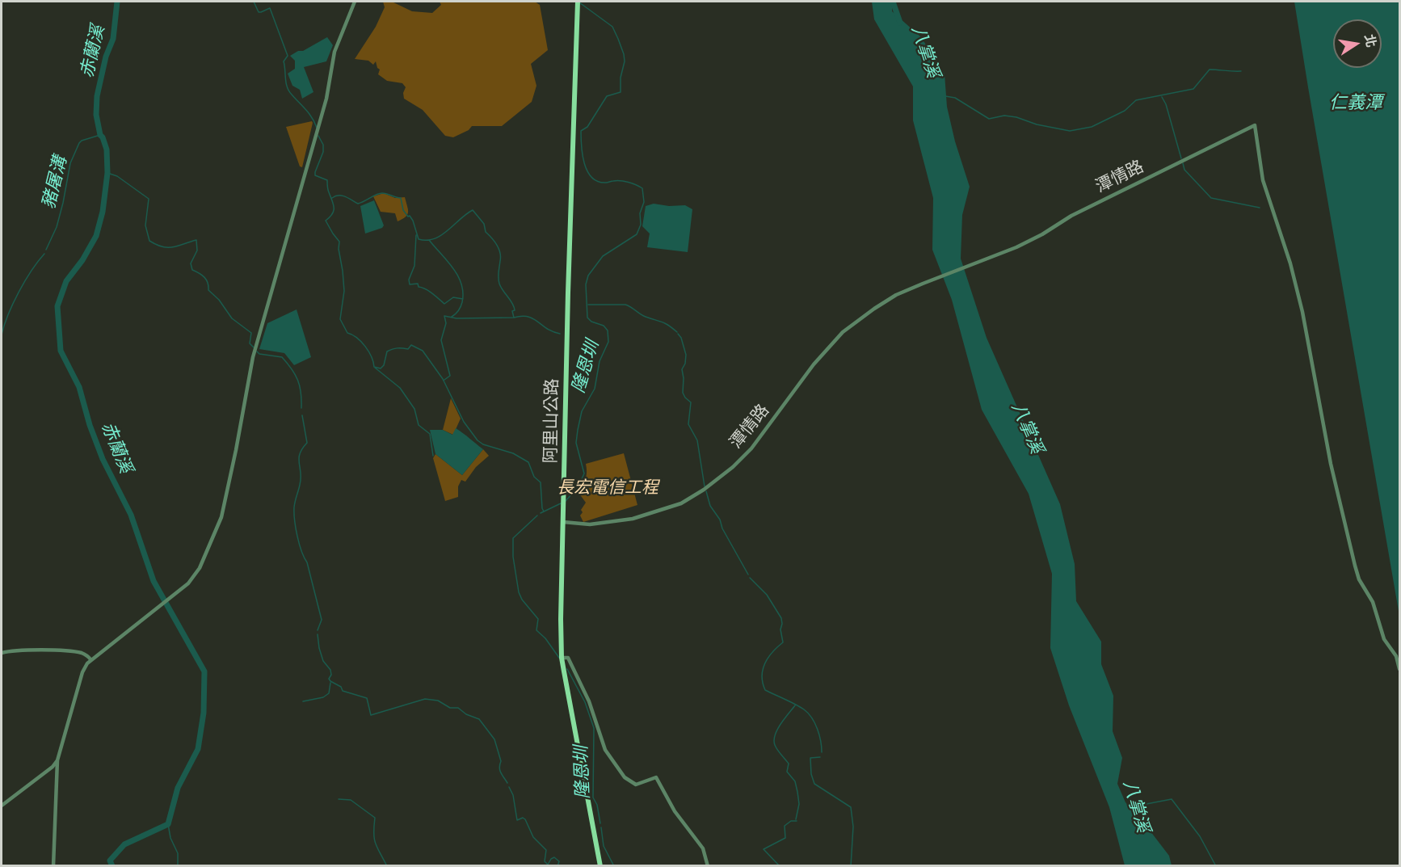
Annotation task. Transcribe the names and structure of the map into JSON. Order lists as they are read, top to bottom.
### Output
{
  "streets": {
    "main road": ["阿里山公路"],
    "street": ["潭情路"]
  },
  "crossings": [
    ["潭情路", "阿里山公路"]
  ],
  "water": [
    "赤蘭溪",
    "八掌溪",
    "仁義潭",
    "豬屠溝",
    "隆恩圳"
  ],
  "parks": ["長宏電信工程"],
  "north": "right"
}
